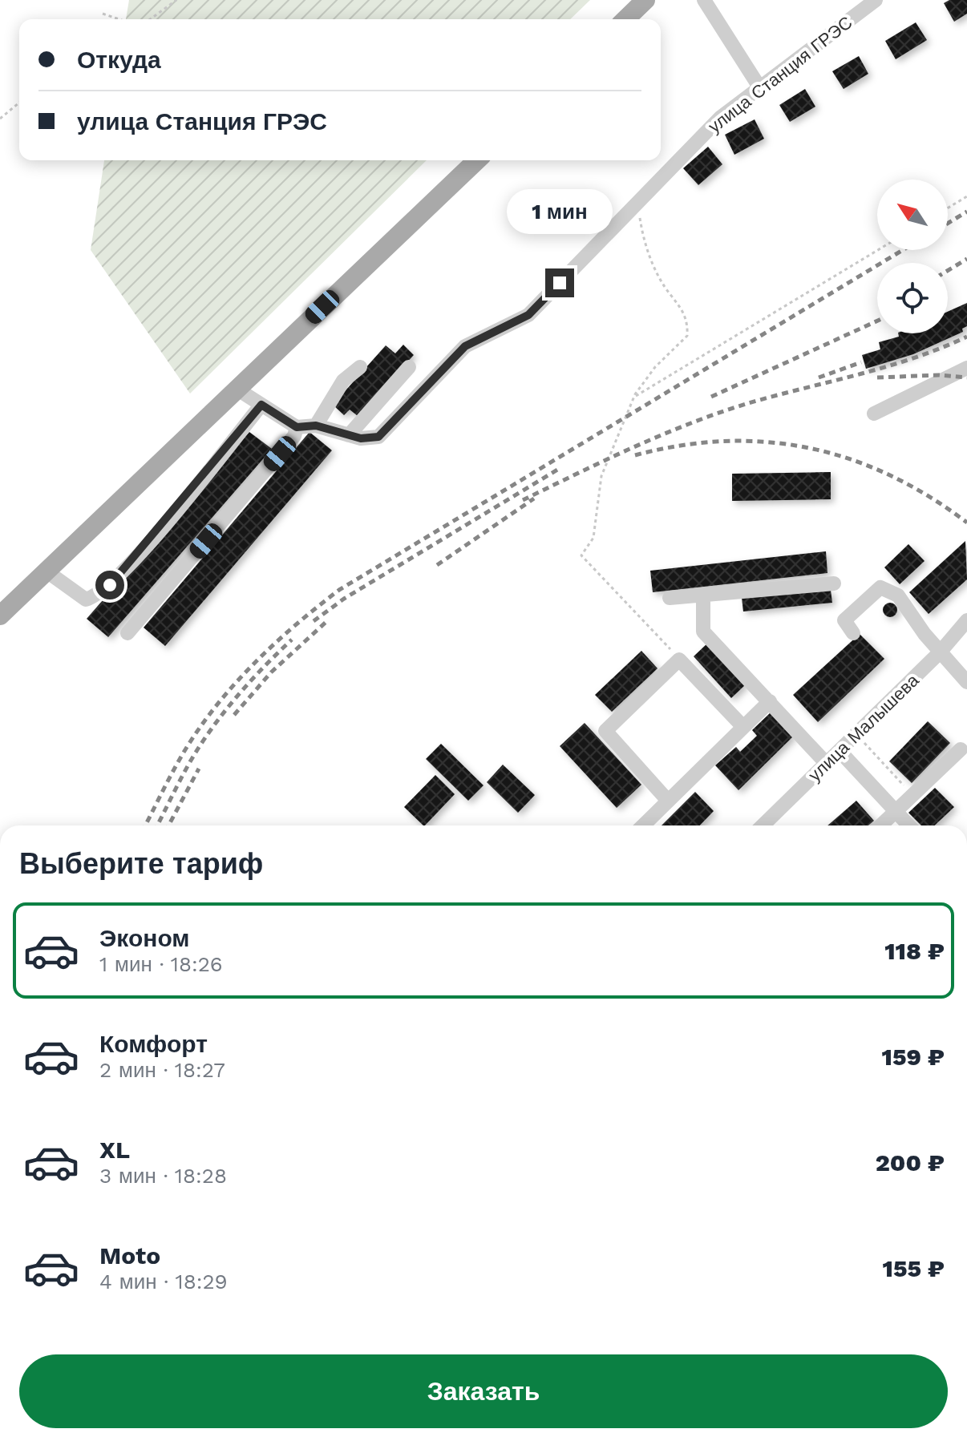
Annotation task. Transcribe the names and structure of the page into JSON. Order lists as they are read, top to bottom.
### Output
{
  "streets": {
    "street": ["улица Станция ГРЭС", "улица Малышева"]
  },
  "north": "top left",
  "page": {
    "banner": ["Откуда", "улица Станция ГРЭС"],
    "bubble": "1 мин",
    "heading": "Выберите тариф",
    "list": [
      {
        "name": "Эконом",
        "note": "1 мин · 18:26",
        "value": "118 ₽"
      },
      {
        "name": "Комфорт",
        "note": "2 мин · 18:27",
        "value": "159 ₽"
      },
      {
        "name": "XL",
        "note": "3 мин · 18:28",
        "value": "200 ₽"
      },
      {
        "name": "Moto",
        "note": "4 мин · 18:29",
        "value": "155 ₽"
      }
    ],
    "buttons": "Заказать"
  }
}
